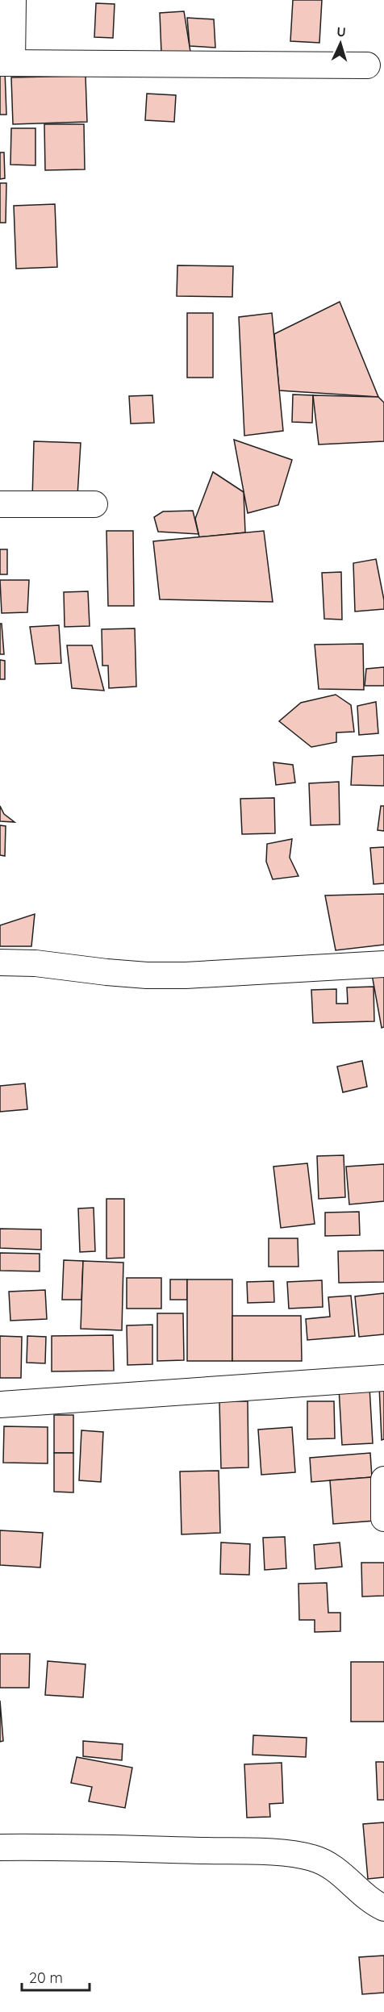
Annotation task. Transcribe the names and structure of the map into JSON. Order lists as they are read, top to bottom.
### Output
{
  "scale_bar": "20 m",
  "north": "top"
}
